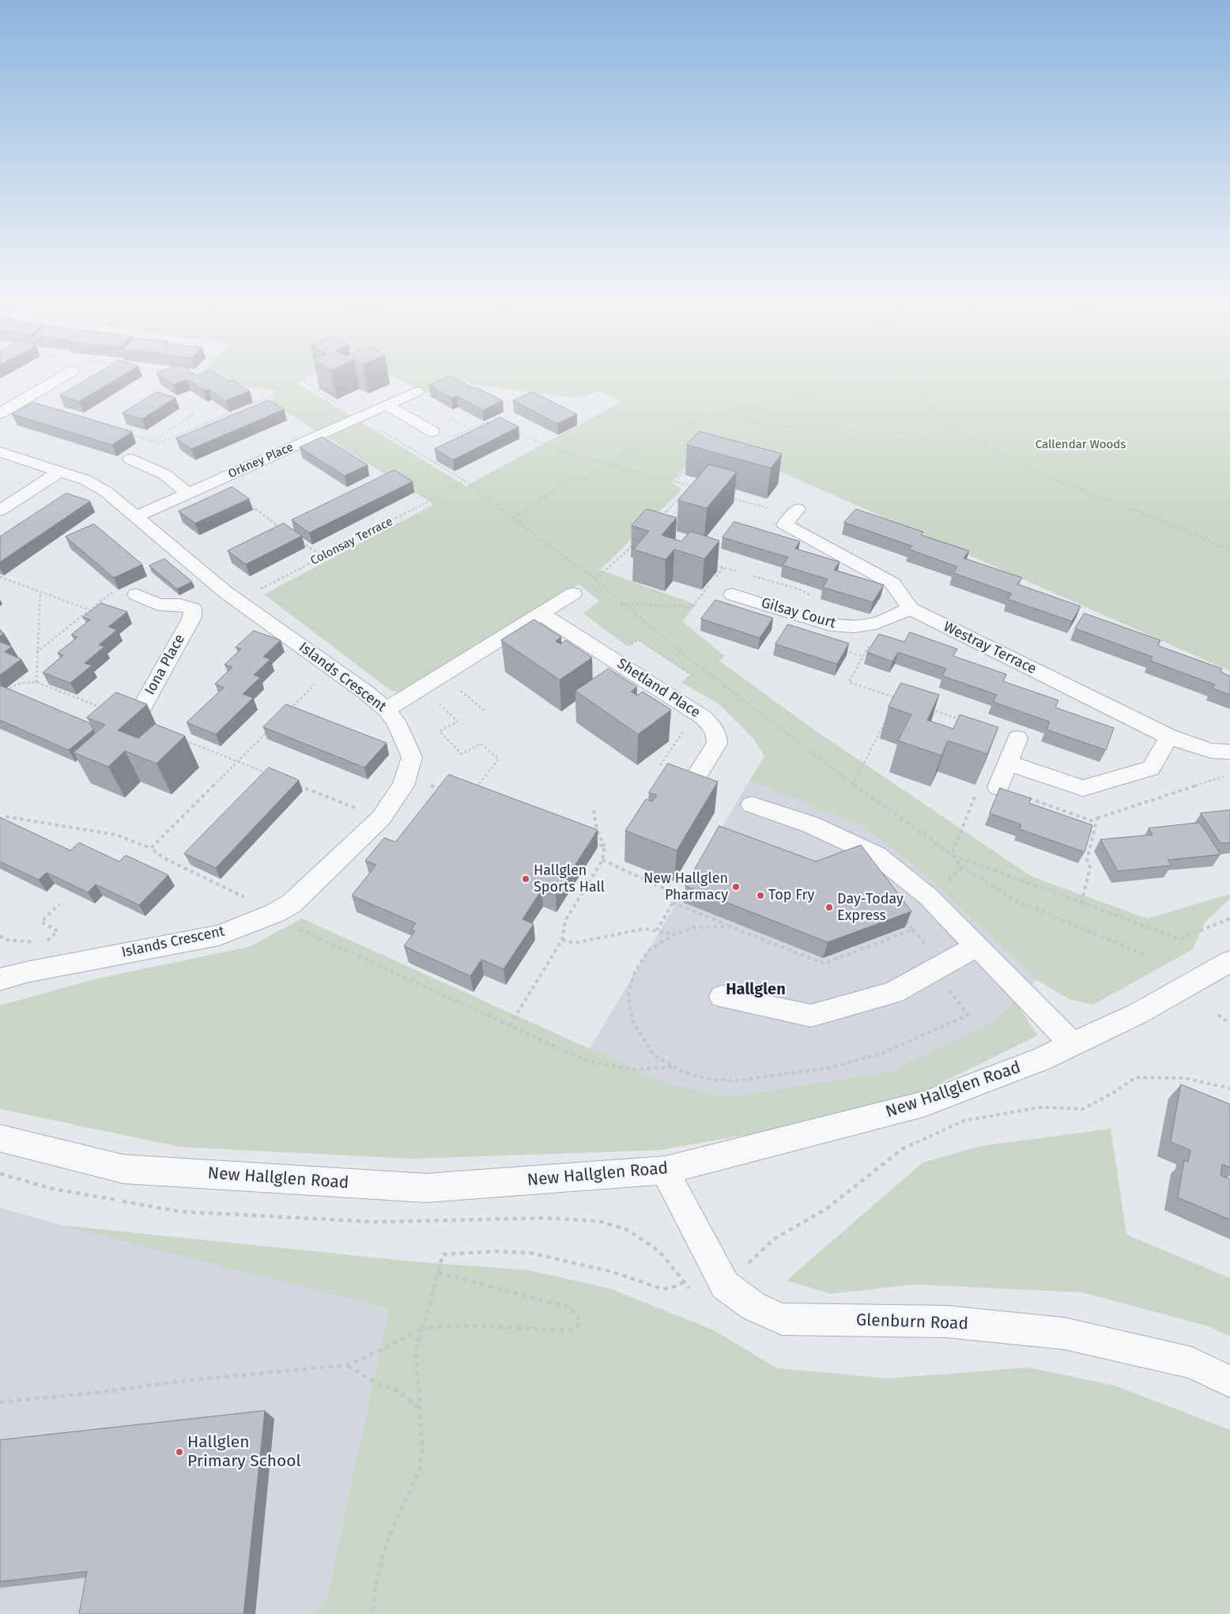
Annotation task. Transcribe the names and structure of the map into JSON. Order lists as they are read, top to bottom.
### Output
{
  "streets": {
    "street": [
      "Orkney Place",
      "Gilsay Court",
      "Westray Terrace",
      "Iona Place",
      "Islands Crescent",
      "Shetland Place",
      "New Hallglen Road",
      "Glenburn Road"
    ],
    "path": ["Colonsay Terrace"]
  },
  "crossings": [
    ["Orkney Place", "Islands Crescent"],
    ["Colonsay Terrace", "Iona Place"],
    ["Colonsay Terrace", "Islands Crescent"],
    ["Gilsay Court", "Westray Terrace"],
    ["Iona Place", "Islands Crescent"],
    ["New Hallglen Road", "Glenburn Road"]
  ],
  "districts": ["Hallglen"],
  "parks": ["Callendar Woods"],
  "places": [
    "Hallglen Sports Hall",
    "New Hallglen Pharmacy",
    "Top Fry",
    "Day-Today Express",
    "Hallglen Primary School"
  ]
}
